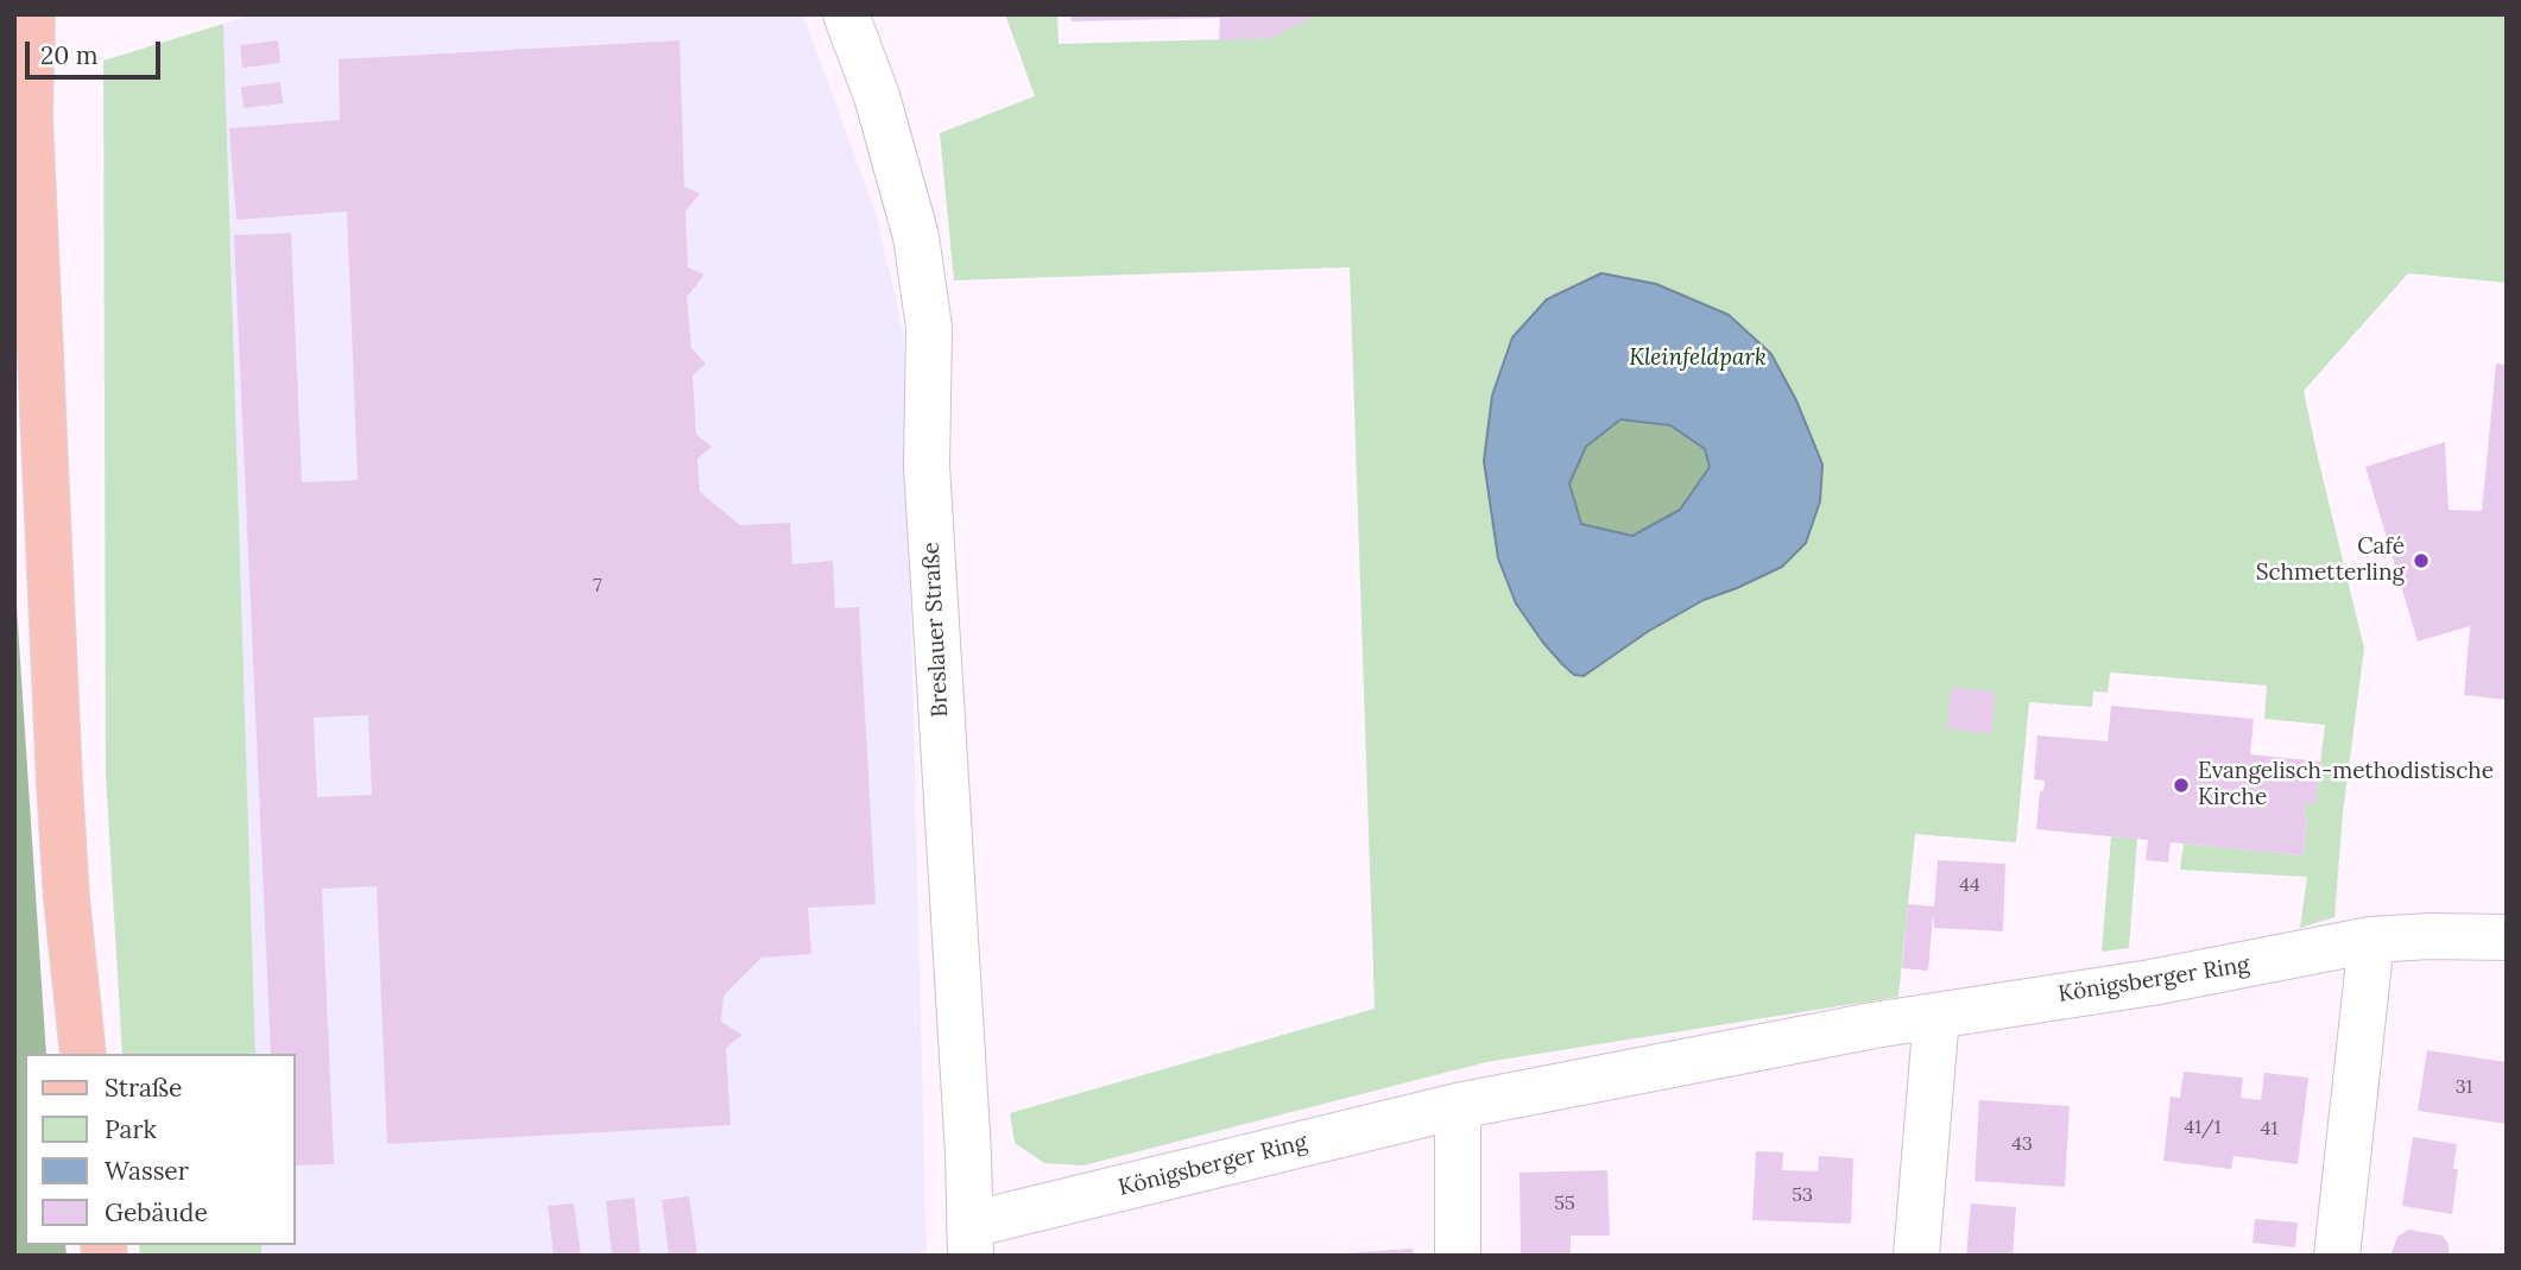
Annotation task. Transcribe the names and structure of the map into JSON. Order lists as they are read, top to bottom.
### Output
{
  "streets": {
    "street": ["Breslauer Straße", "Königsberger Ring"]
  },
  "crossings": [
    ["Breslauer Straße", "Königsberger Ring"]
  ],
  "parks": ["Kleinfeldpark"],
  "places": ["Café Schmetterling", "Evangelisch-methodistische Kirche"],
  "house_numbers": [
    "7",
    "44",
    "31",
    "41/1",
    "41",
    "43",
    "53",
    "55"
  ],
  "legend": [
    "Straße",
    "Park",
    "Wasser",
    "Gebäude"
  ],
  "scale_bar": "20 m"
}
